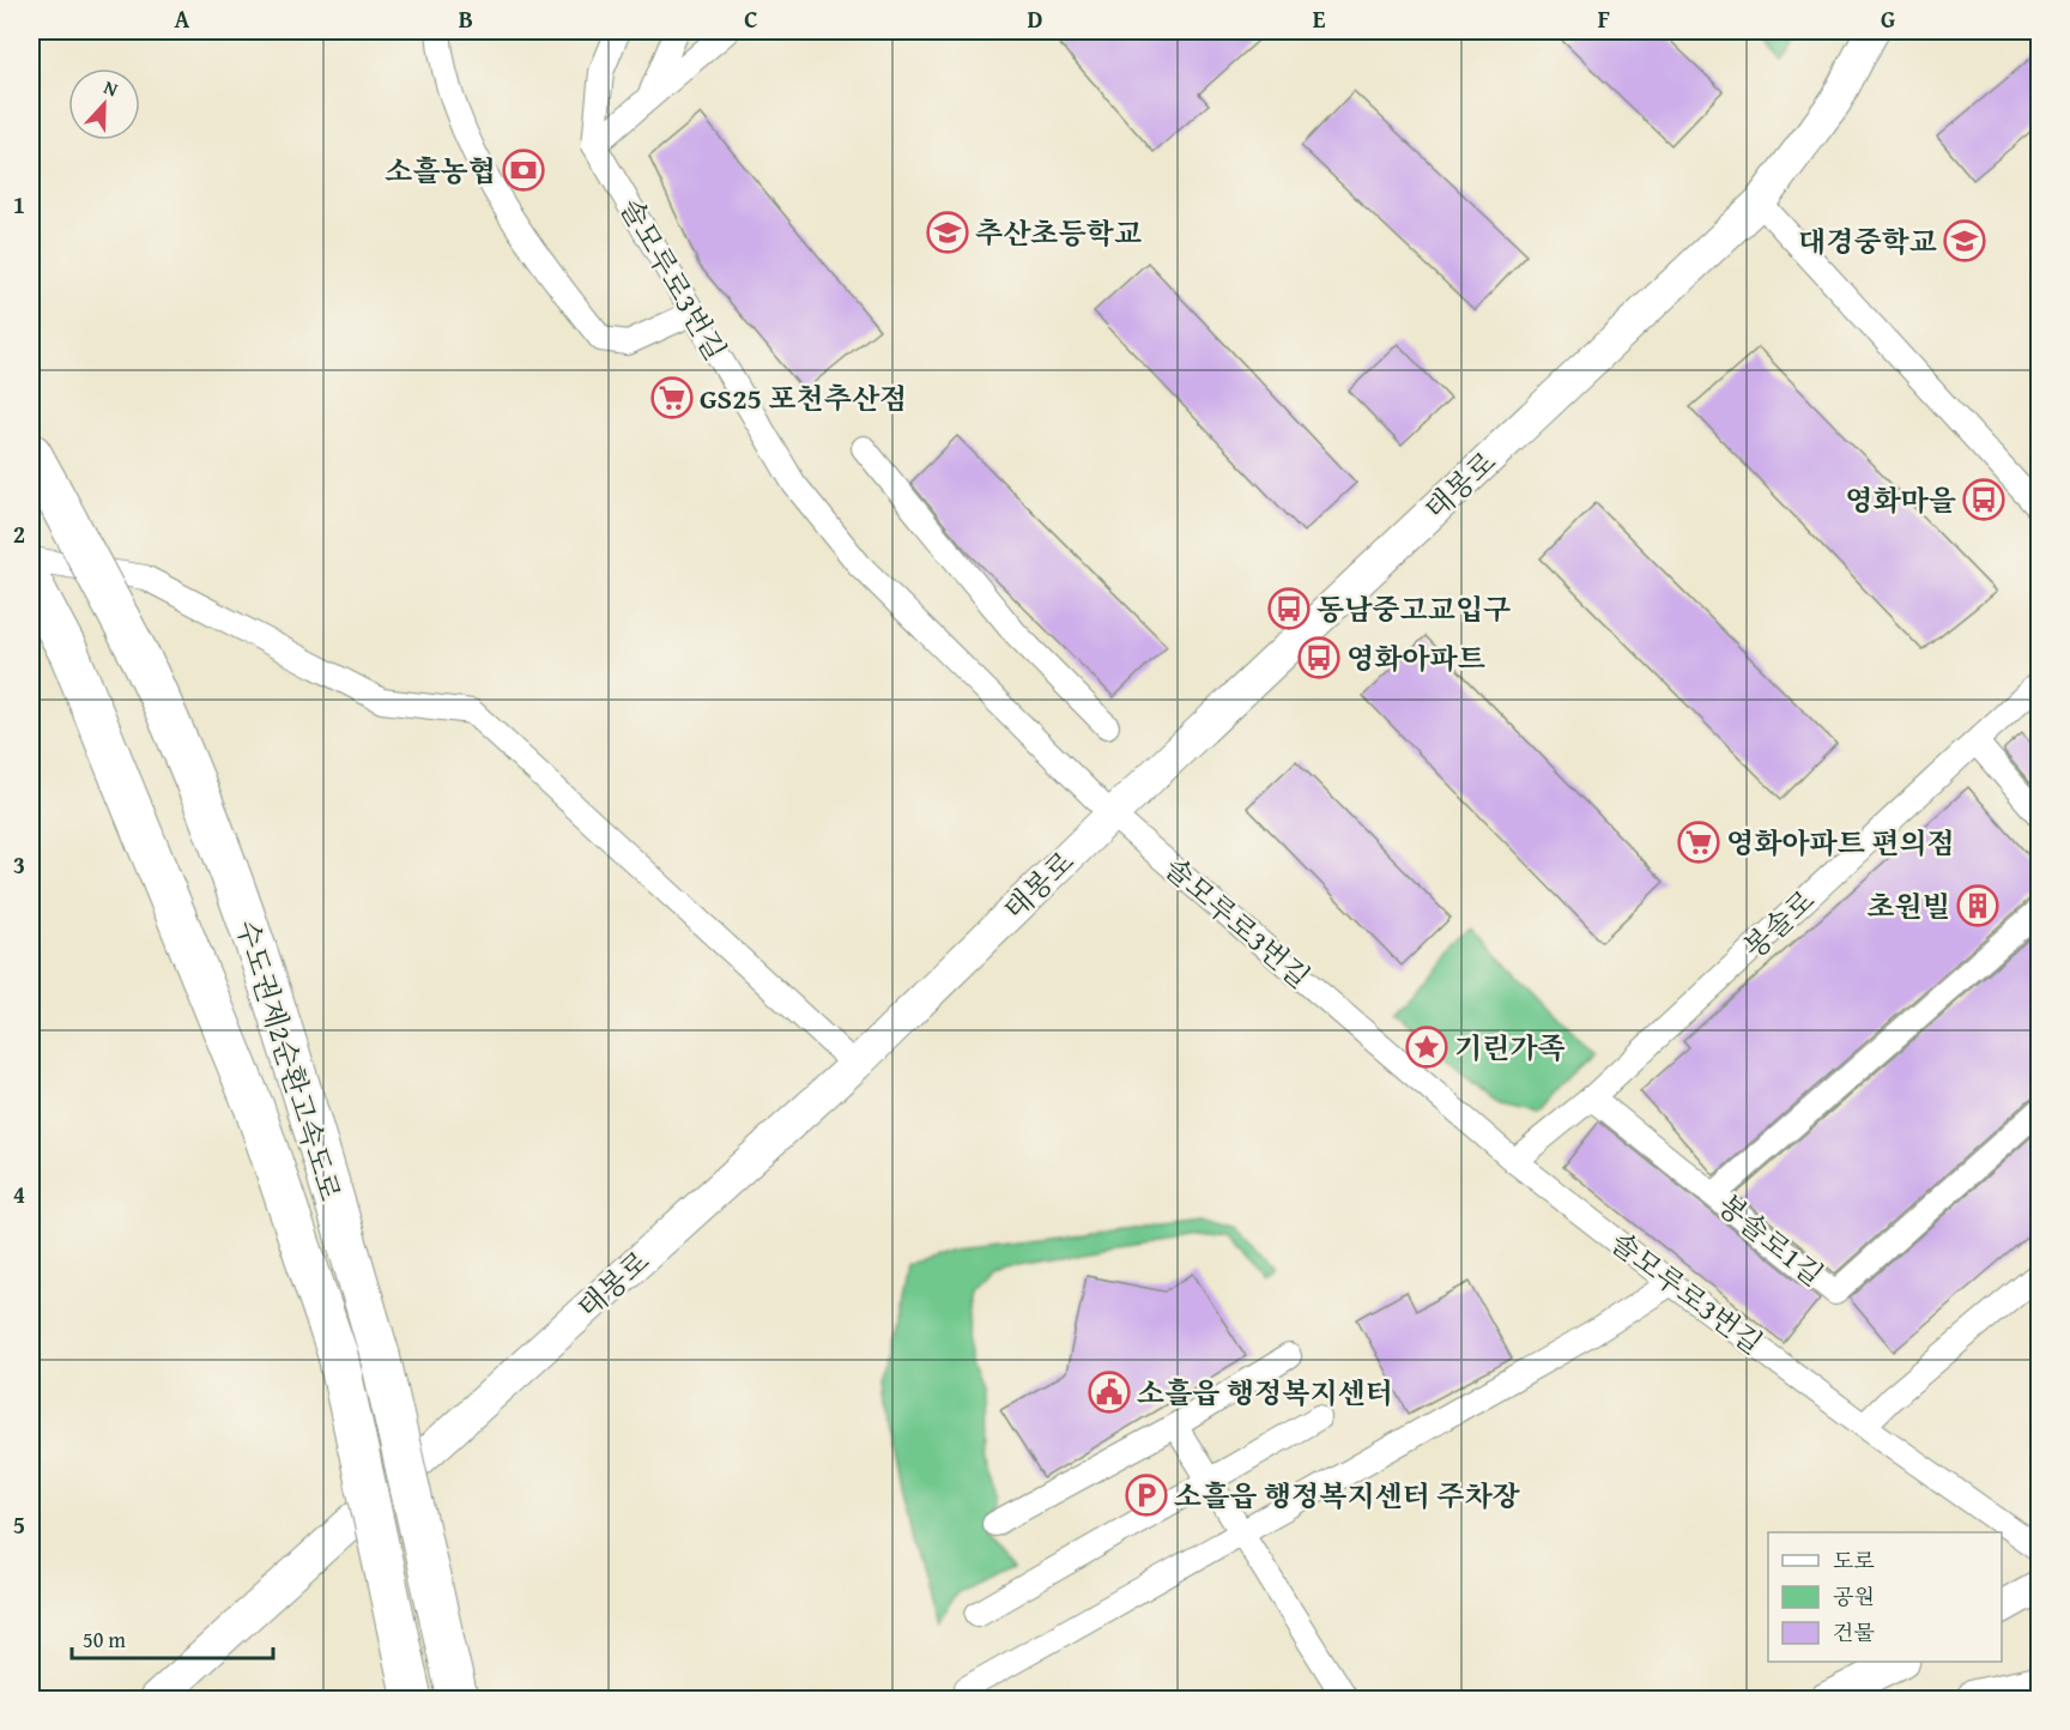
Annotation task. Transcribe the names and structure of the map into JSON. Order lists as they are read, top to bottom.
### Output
{
  "streets": {
    "highway": ["수도권제2순환고속도로"],
    "main road": ["태봉로"],
    "street": ["솔모루로3번길", "봉솔로", "봉솔로1길"]
  },
  "crossings": [
    ["솔모루로3번길", "태봉로"],
    ["솔모루로3번길", "봉솔로"],
    ["봉솔로", "봉솔로1길"]
  ],
  "places": {
    "bank": ["소흘농협"],
    "school or university": ["추산초등학교", "대경중학교"],
    "supermarket": ["GS25 포천추산점", "영화아파트 편의점"],
    "bus stop": ["영화마을", "동남중고교입구", "영화아파트"],
    "building": ["초원빌"],
    "place": ["기린가족"],
    "public building": ["소흘읍 행정복지센터"],
    "parking": ["소흘읍 행정복지센터 주차장"]
  },
  "legend": ["도로", "공원", "건물"],
  "scale_bar": "50 m",
  "north": "top",
  "grid": {
    "columns": [
      "A",
      "B",
      "C",
      "D",
      "E",
      "F",
      "G"
    ],
    "rows": [
      "1",
      "2",
      "3",
      "4",
      "5"
    ]
  }
}
